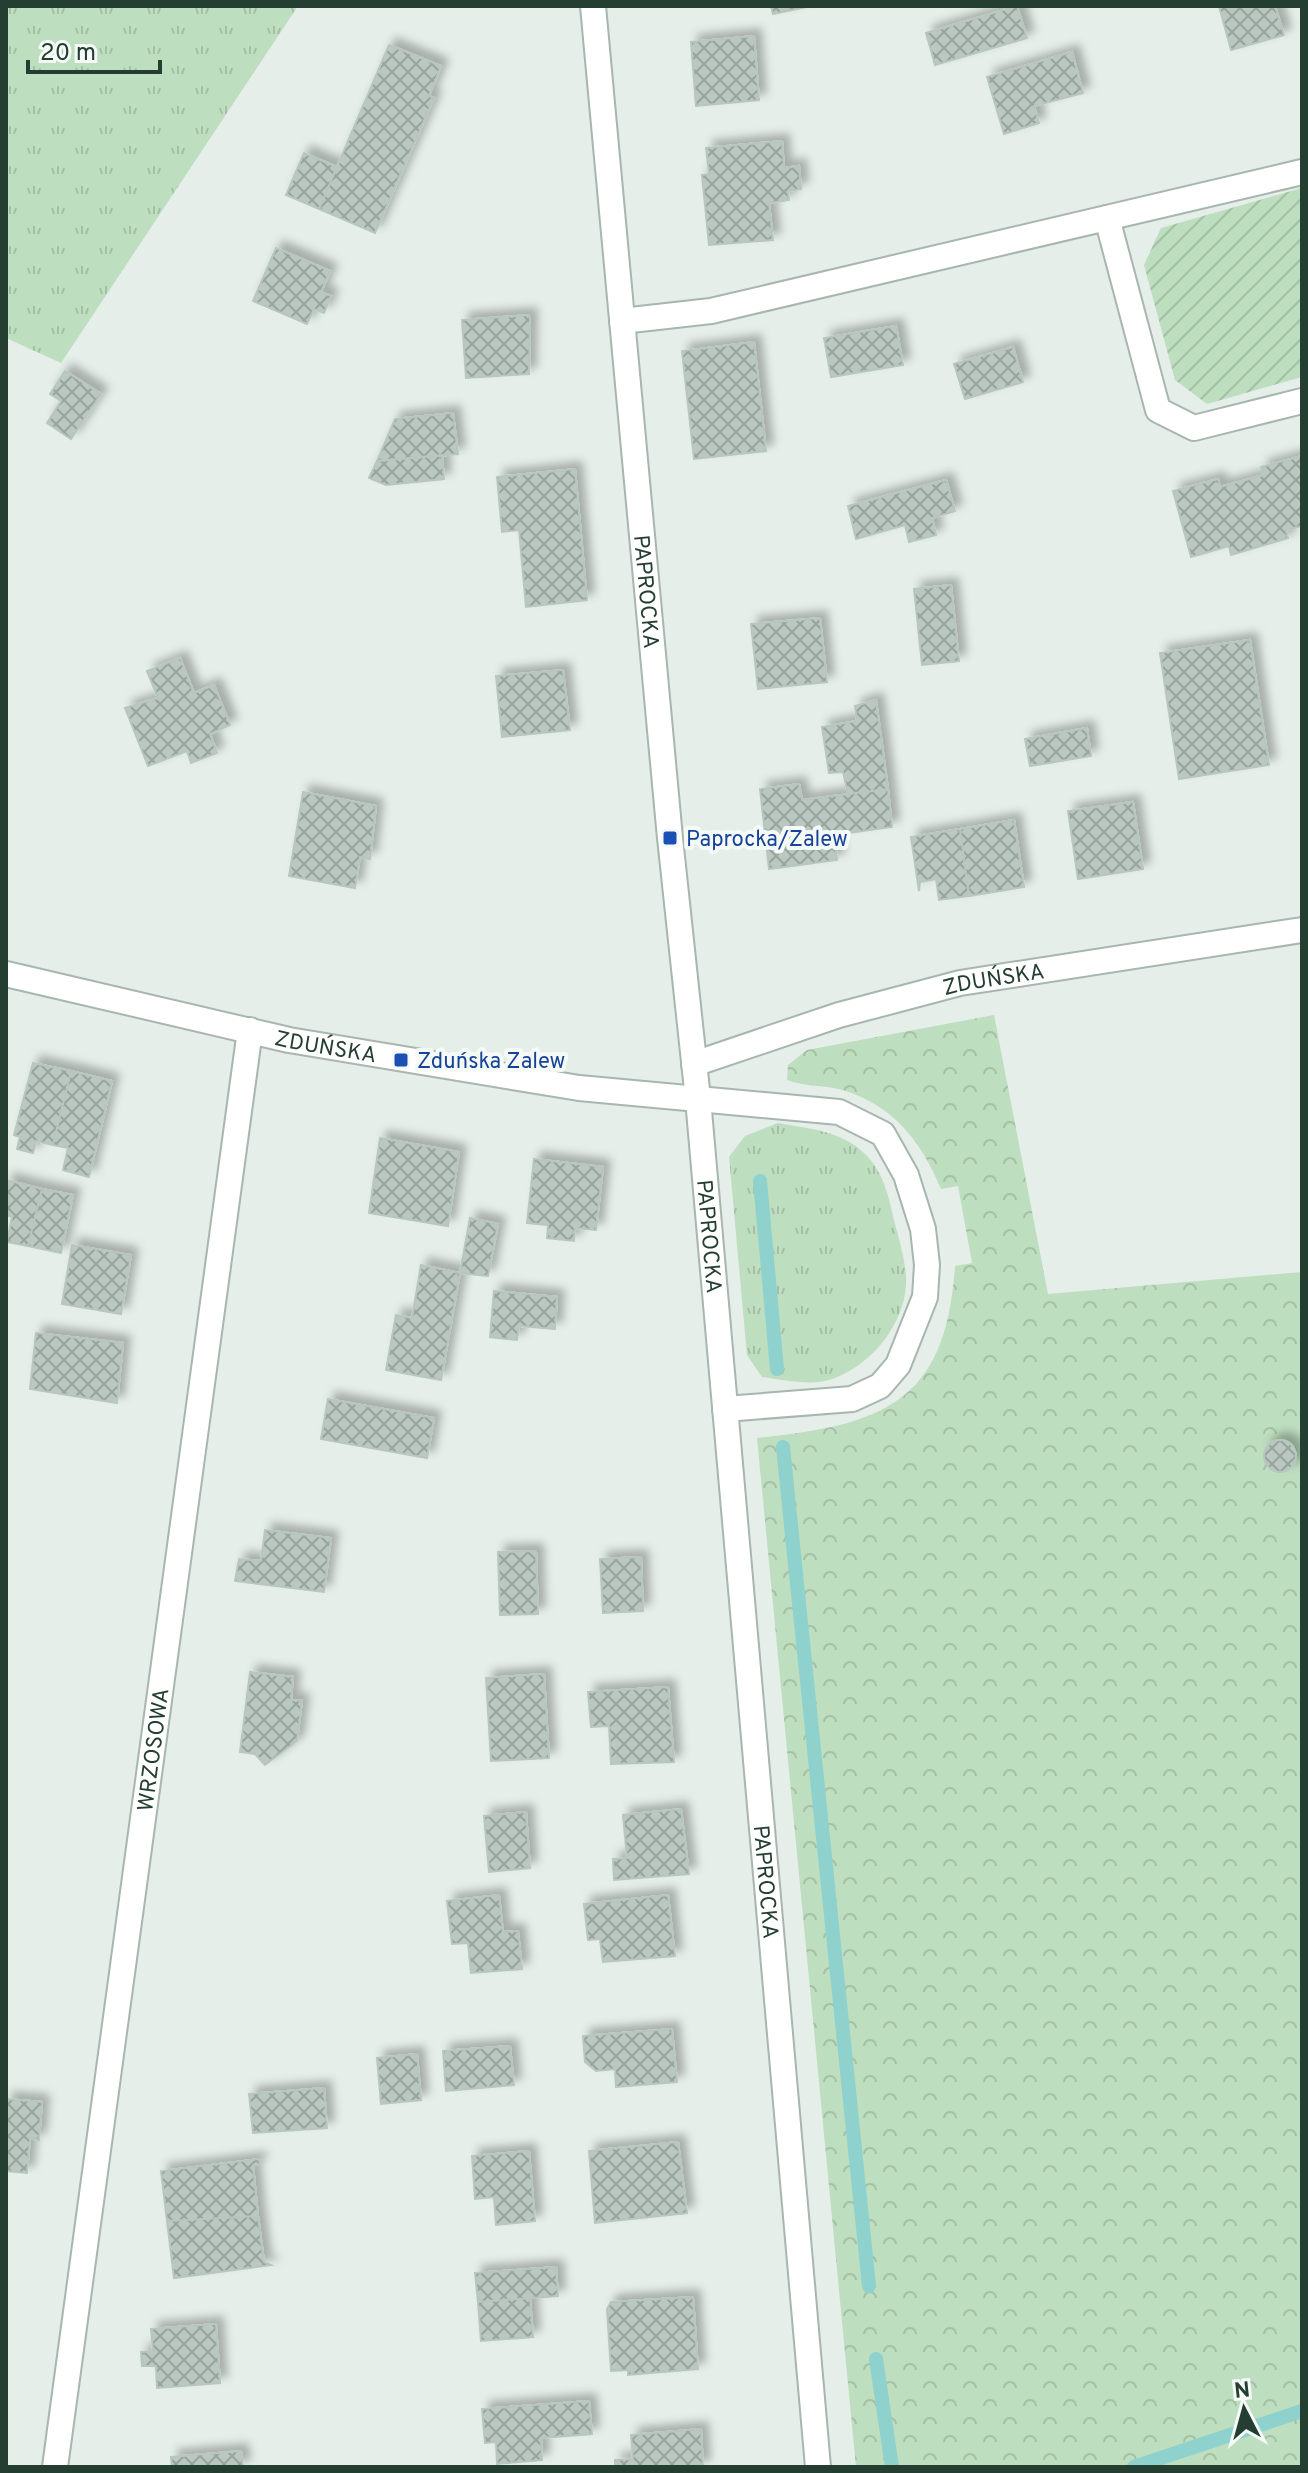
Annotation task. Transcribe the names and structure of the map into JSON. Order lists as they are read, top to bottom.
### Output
{
  "streets": {
    "street": ["PAPROCKA", "ZDUŃSKA", "WRZOSOWA"]
  },
  "crossings": [
    ["PAPROCKA", "ZDUŃSKA"],
    ["ZDUŃSKA", "WRZOSOWA"]
  ],
  "places": {
    "transit": ["Paprocka/Zalew", "Zduńska Zalew"]
  },
  "scale_bar": "20 m",
  "north": "top"
}
